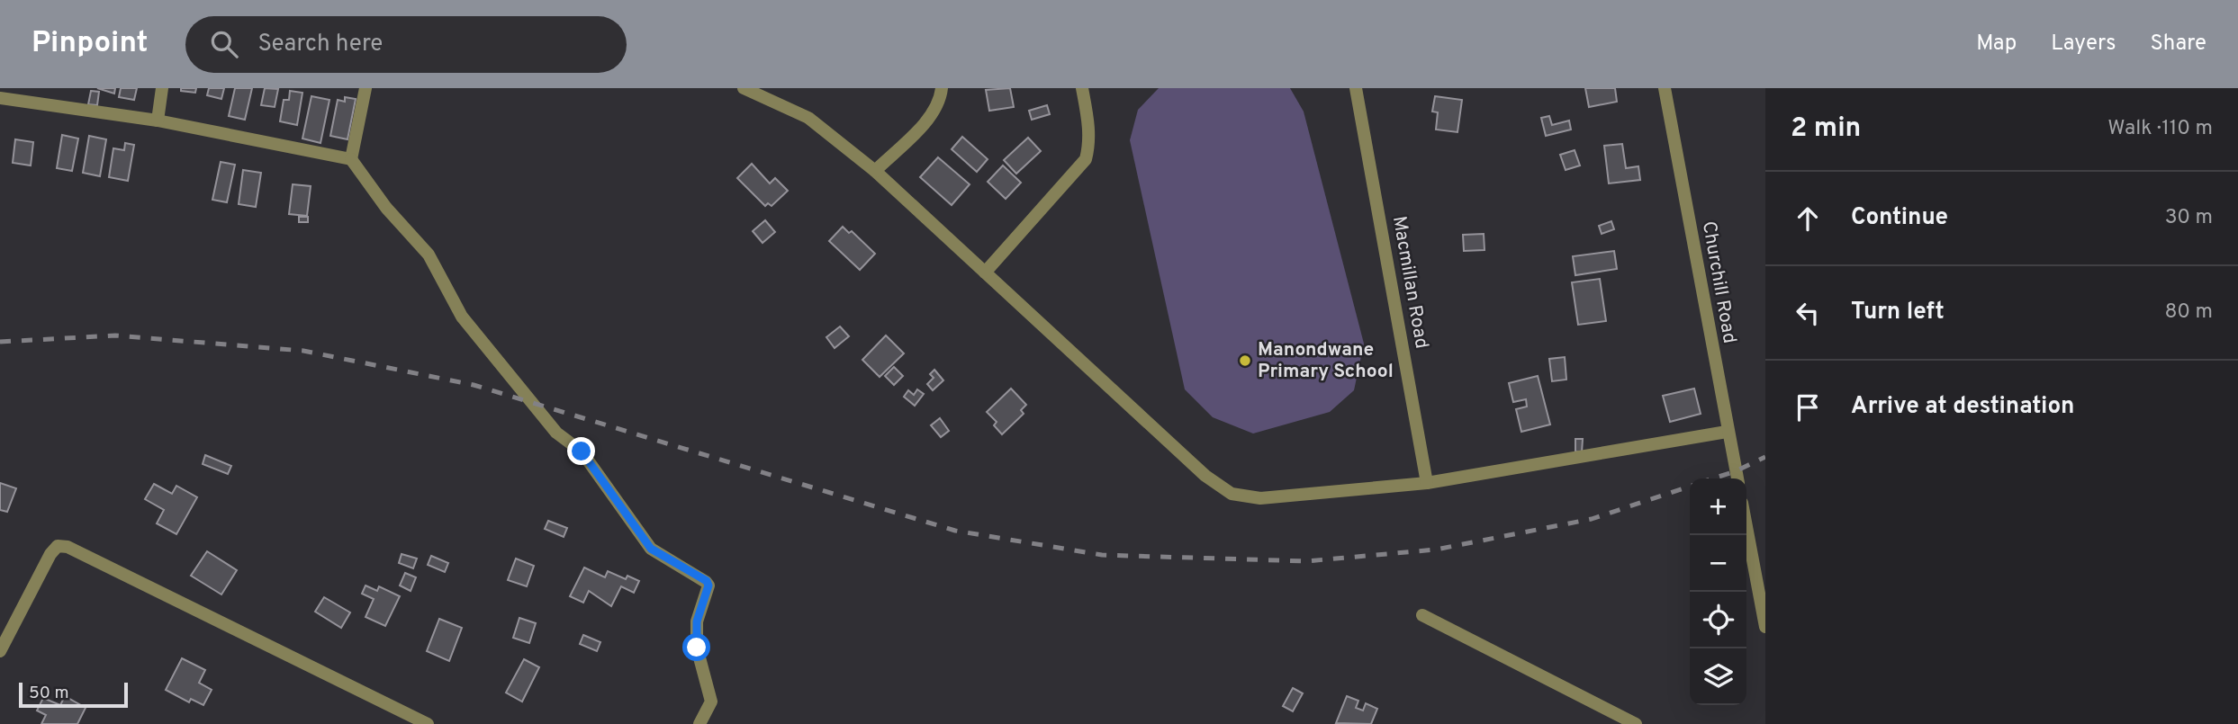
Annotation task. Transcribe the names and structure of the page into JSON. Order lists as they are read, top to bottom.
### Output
{
  "streets": {
    "street": ["Macmillan Road", "Churchill Road"]
  },
  "places": ["Manondwane Primary School"],
  "scale_bar": "50 m",
  "page": {
    "header": "Pinpoint",
    "search": "Search here",
    "nav": ["Map", "Layers", "Share"],
    "heading": ["2 min", "Walk · 110 m"],
    "list": [
      ["Continue", "30 m"],
      ["Turn left", "80 m"],
      "Arrive at destination"
    ],
    "map_buttons": ["+", "−"],
    "scale": "50 m"
  }
}
